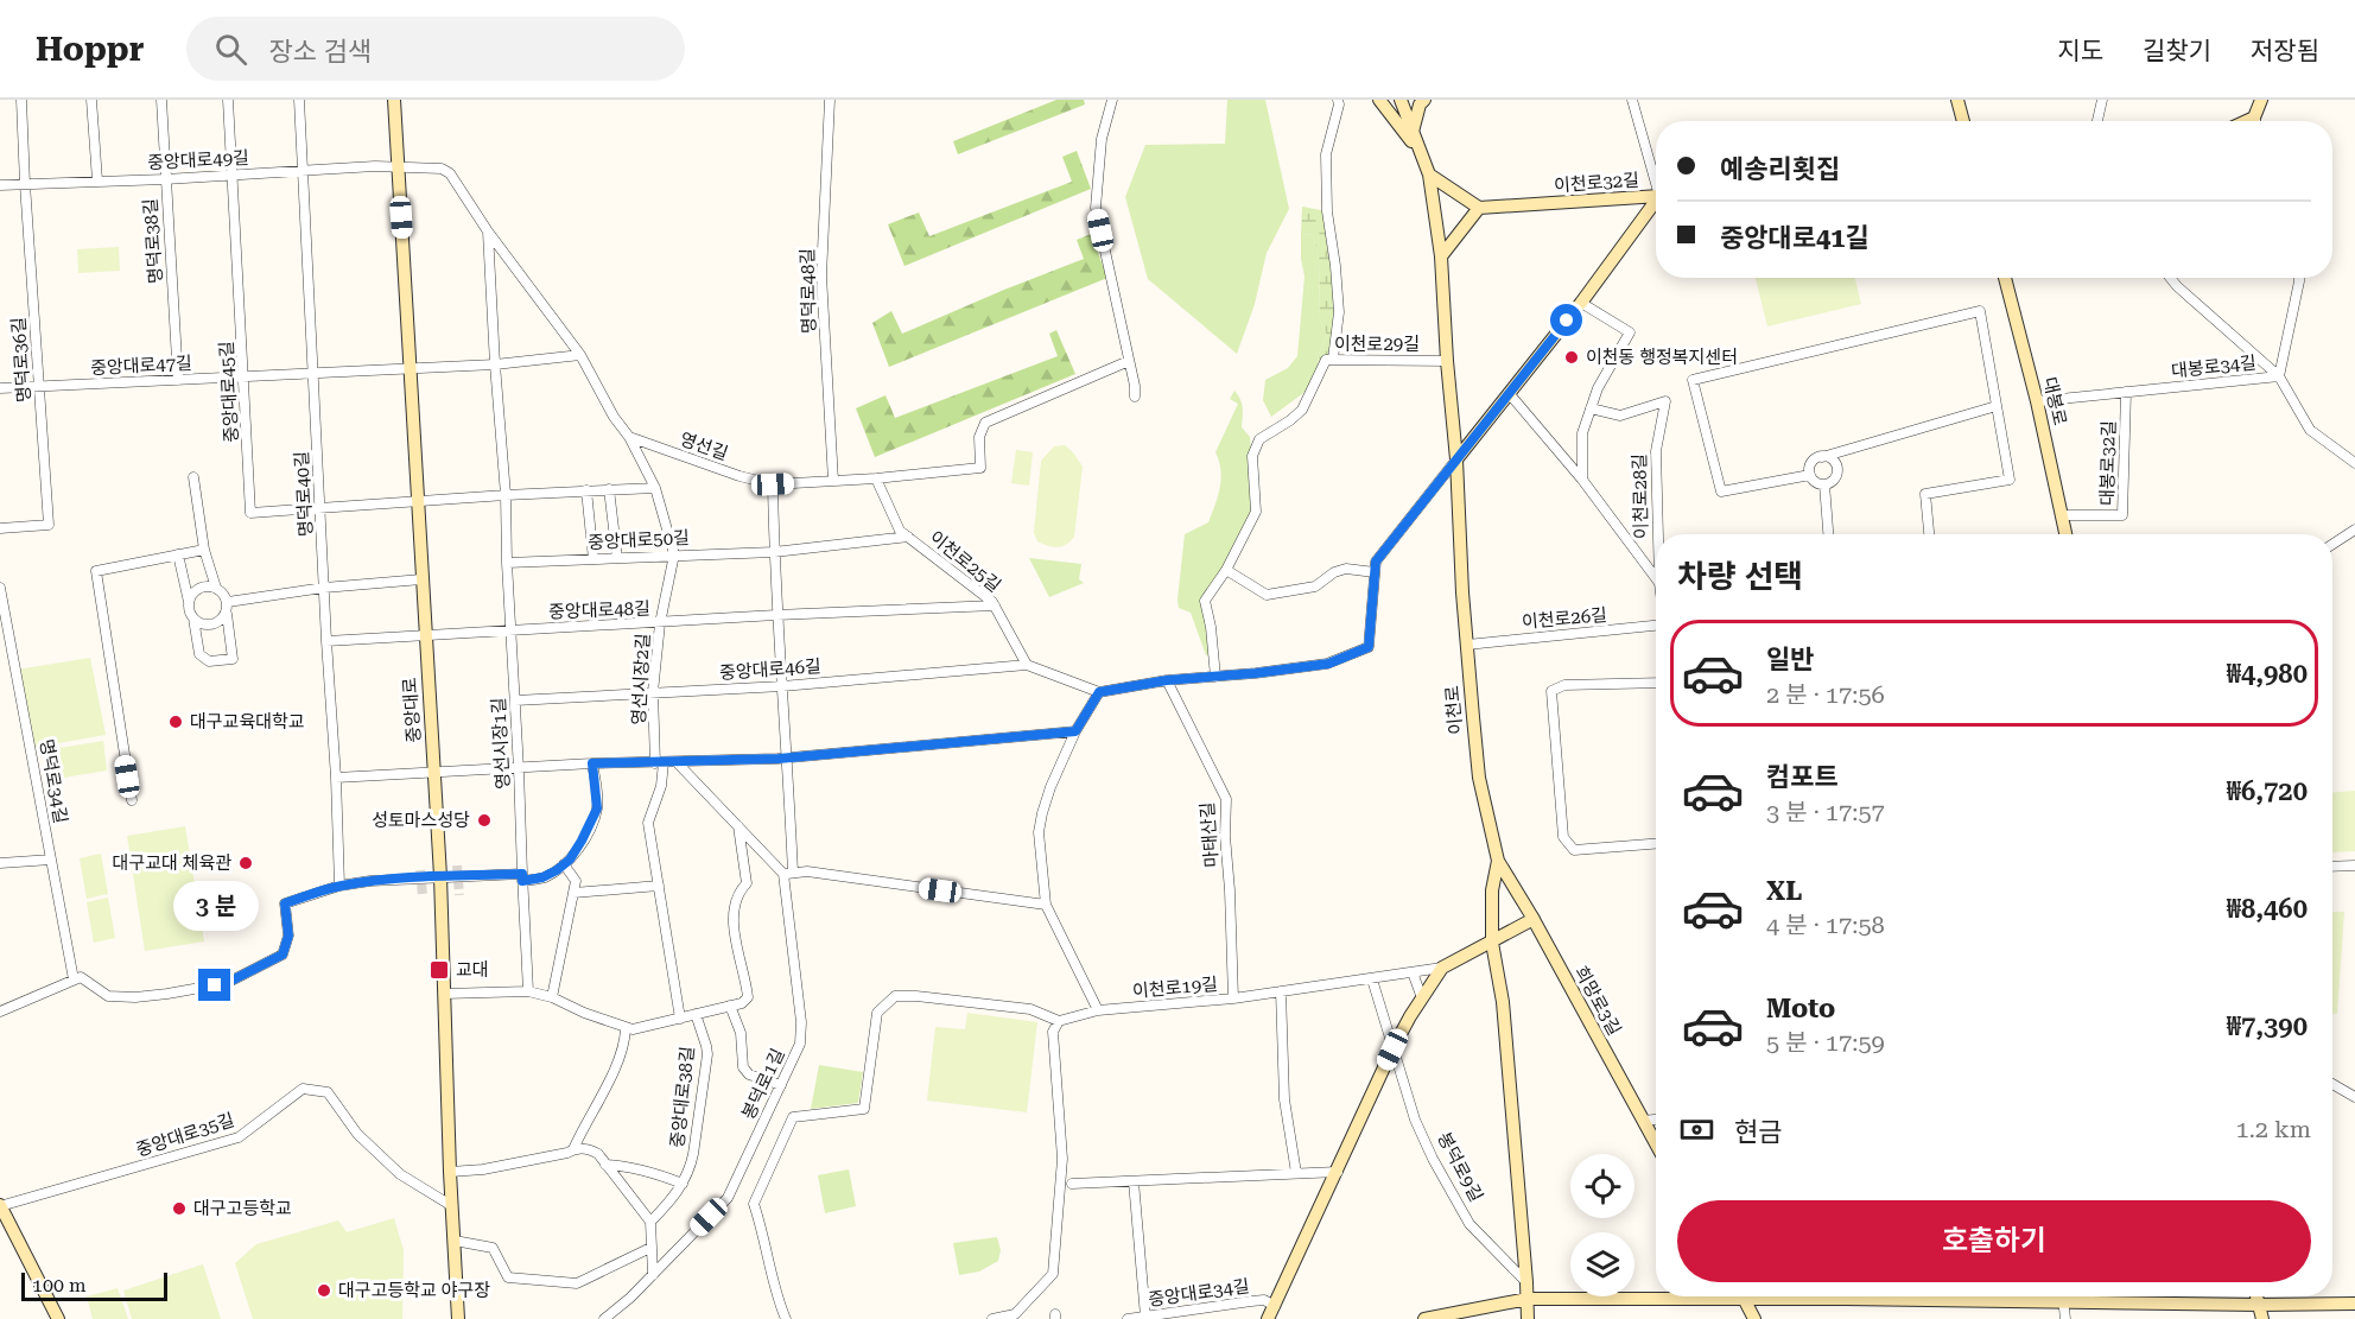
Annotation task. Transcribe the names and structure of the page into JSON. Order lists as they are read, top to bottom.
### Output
{
  "streets": {
    "street": [
      "중앙대로49길",
      "이천로32길",
      "명덕로38길",
      "명덕로48길",
      "이천로29길",
      "명덕로36길",
      "중앙대로47길",
      "대봉로34길",
      "중앙대로45길",
      "대봉로",
      "영선길",
      "대봉로32길",
      "명덕로40길",
      "이천로28길",
      "중앙대로50길",
      "이천로25길",
      "중앙대로48길",
      "이천로26길",
      "중앙대로46길",
      "영선시장2길",
      "중앙대로",
      "이천로",
      "영선시장1길",
      "명덕로34길",
      "마태산길",
      "이천로19길",
      "희망로3길",
      "봉덕로1길",
      "중앙대로38길",
      "중앙대로35길",
      "봉덕로9길",
      "중앙대로34길"
    ]
  },
  "crossings": [
    ["중앙대로49길", "명덕로38길"],
    ["중앙대로49길", "명덕로36길"],
    ["중앙대로49길", "중앙대로45길"],
    ["중앙대로49길", "명덕로40길"],
    ["중앙대로49길", "중앙대로"],
    ["중앙대로49길", "영선시장1길"],
    ["명덕로38길", "중앙대로47길"],
    ["명덕로48길", "영선길"],
    ["이천로29길", "이천로"],
    ["명덕로36길", "중앙대로47길"],
    ["중앙대로47길", "중앙대로45길"],
    ["중앙대로47길", "명덕로40길"],
    ["중앙대로47길", "중앙대로"],
    ["대봉로34길", "대봉로"],
    ["대봉로34길", "대봉로32길"],
    ["중앙대로45길", "명덕로40길"],
    ["중앙대로45길", "중앙대로"],
    ["중앙대로45길", "영선시장1길"],
    ["대봉로", "대봉로32길"],
    ["영선길", "이천로25길"],
    ["영선길", "영선시장2길"],
    ["명덕로40길", "중앙대로48길"],
    ["중앙대로50길", "이천로25길"],
    ["중앙대로50길", "영선시장2길"],
    ["중앙대로50길", "영선시장1길"],
    ["이천로25길", "중앙대로48길"],
    ["이천로25길", "중앙대로46길"],
    ["중앙대로48길", "영선시장2길"],
    ["중앙대로48길", "중앙대로"],
    ["중앙대로48길", "영선시장1길"],
    ["이천로26길", "이천로"],
    ["중앙대로46길", "영선시장2길"],
    ["중앙대로46길", "영선시장1길"],
    ["중앙대로46길", "봉덕로1길"],
    ["중앙대로", "중앙대로35길"],
    ["이천로", "희망로3길"],
    ["이천로", "봉덕로9길"],
    ["마태산길", "이천로19길"]
  ],
  "places": {
    "other": [
      "이천동 행정복지센터",
      "대구교육대학교",
      "성토마스성당",
      "대구교대 체육관",
      "대구고등학교",
      "대구고등학교 야구장"
    ],
    "transit": ["교대"]
  },
  "scale_bar": "100 m",
  "page": {
    "header": "Hoppr",
    "search": "장소 검색",
    "nav": ["지도", "길찾기", "저장됨"],
    "banner": ["예송리횟집", "중앙대로41길"],
    "heading": "차량 선택",
    "list": [
      {
        "name": "일반",
        "note": "2 분 · 17:56",
        "value": "₩4,980"
      },
      {
        "name": "컴포트",
        "note": "3 분 · 17:57",
        "value": "₩6,720"
      },
      {
        "name": "XL",
        "note": "4 분 · 17:58",
        "value": "₩8,460"
      },
      {
        "name": "Moto",
        "note": "5 분 · 17:59",
        "value": "₩7,390"
      }
    ],
    "bubble": "3 분",
    "pay": ["현금", "1.2 km"],
    "buttons": "호출하기",
    "scale": "100 m"
  }
}
